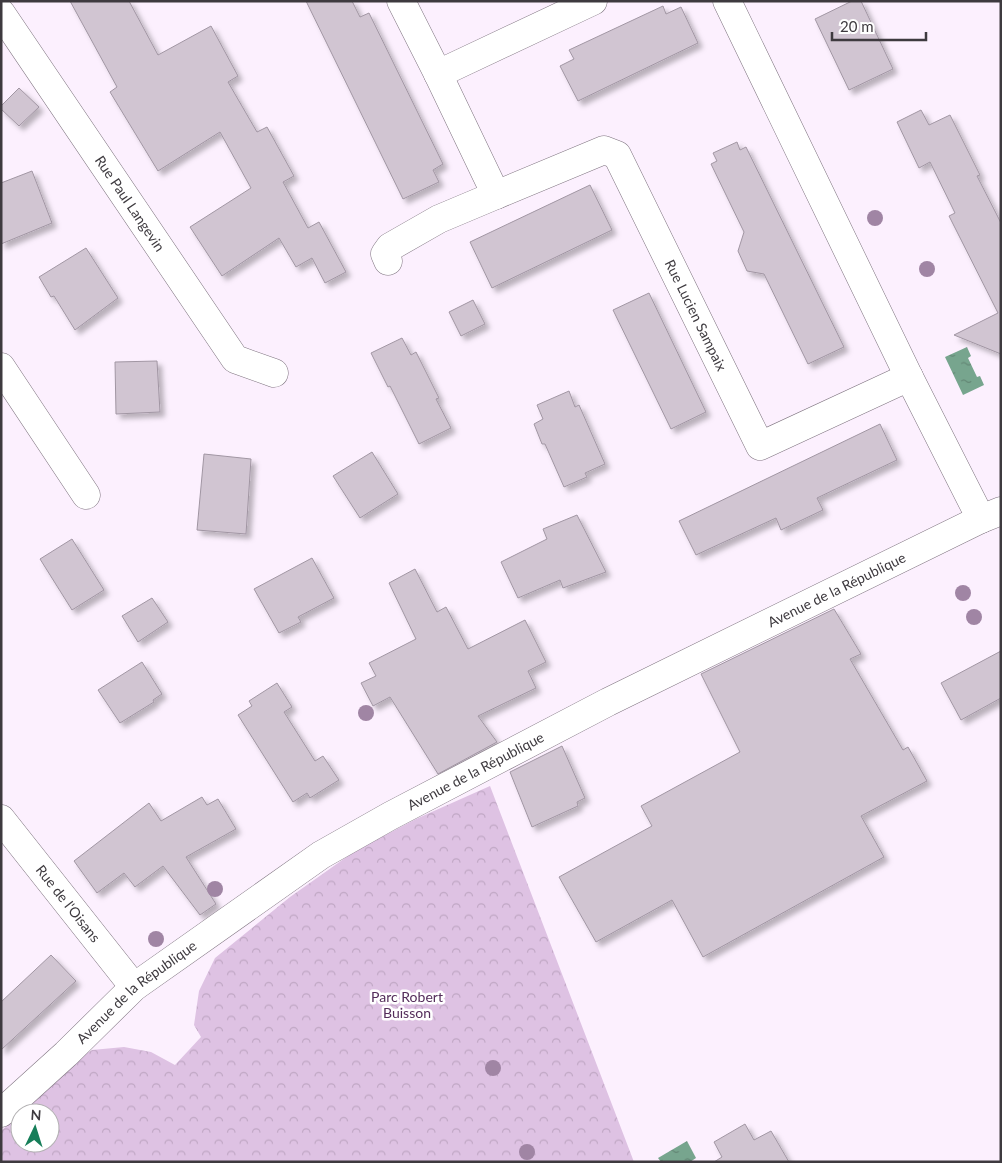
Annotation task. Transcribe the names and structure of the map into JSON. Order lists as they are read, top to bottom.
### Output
{
  "streets": {
    "street": [
      "Rue Paul Langevin",
      "Rue Lucien Sampaix",
      "Avenue de la République",
      "Rue de l'Oisans"
    ]
  },
  "crossings": [
    ["Avenue de la République", "Rue de l'Oisans"]
  ],
  "parks": ["Parc Robert Buisson"],
  "scale_bar": "20 m",
  "north": "top"
}
